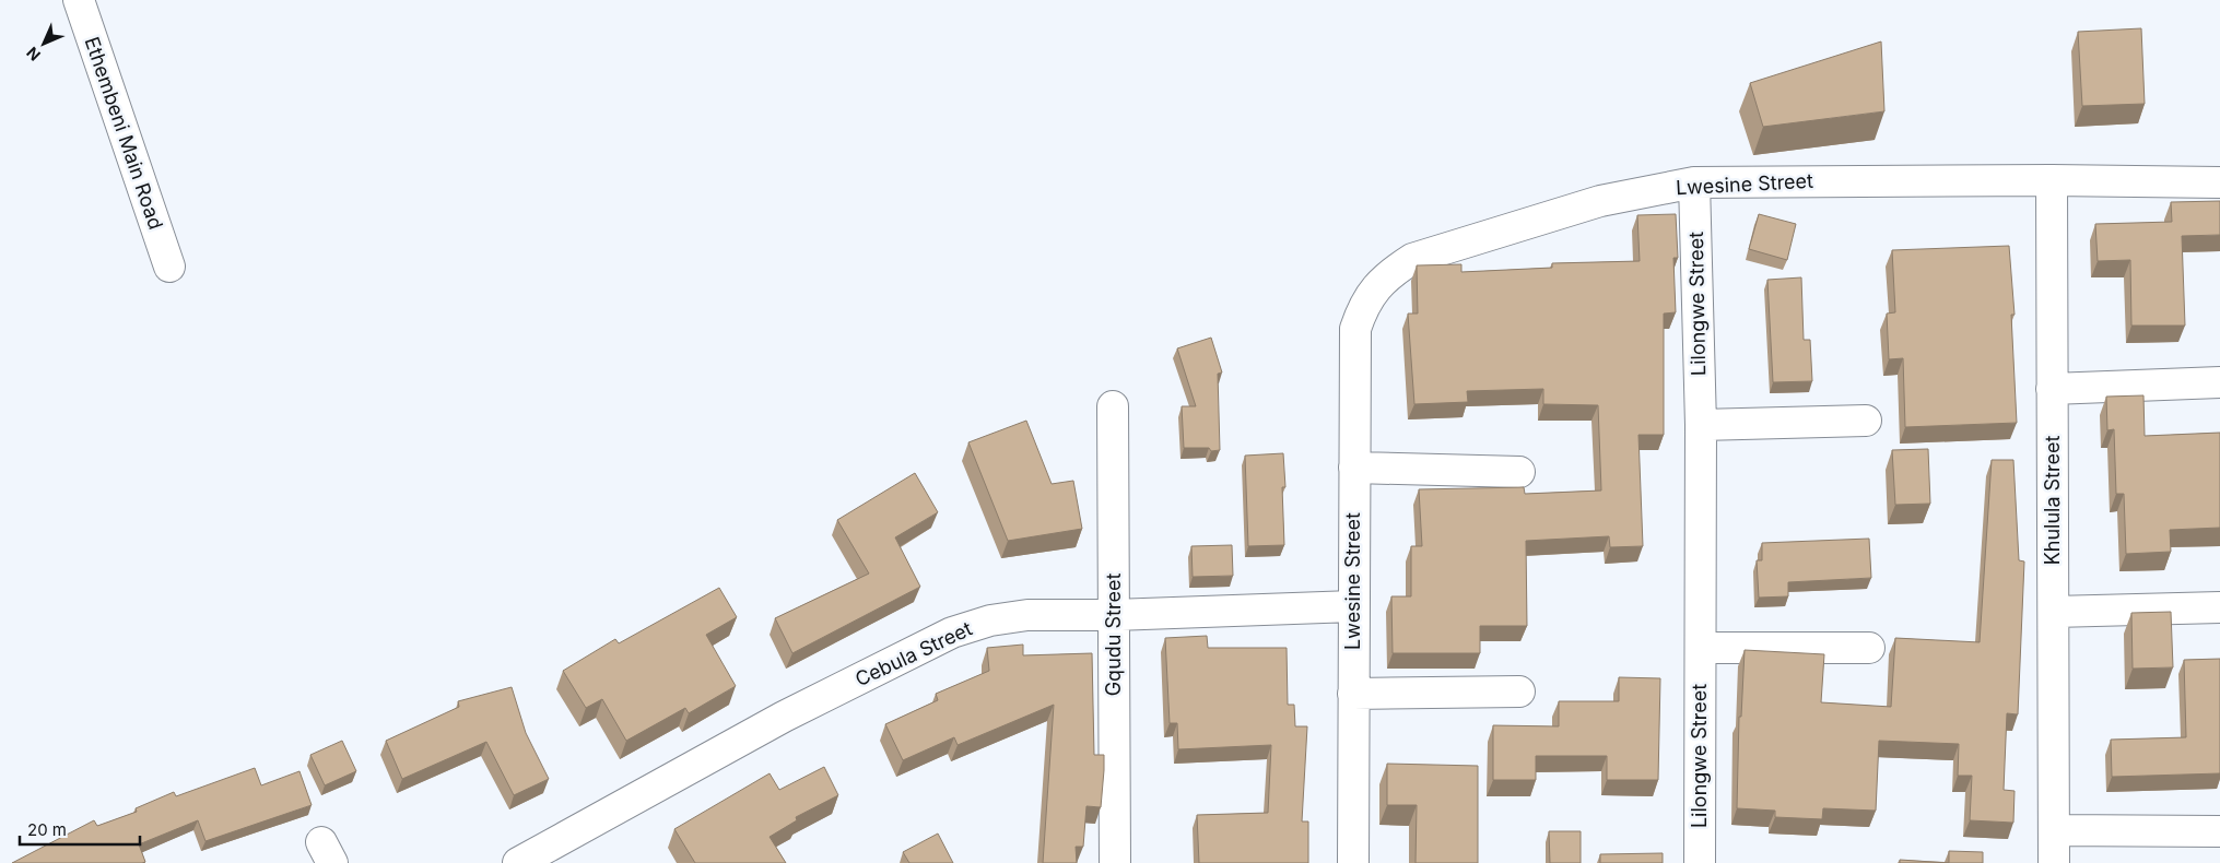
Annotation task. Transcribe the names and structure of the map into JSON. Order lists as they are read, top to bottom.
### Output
{
  "streets": {
    "street": [
      "Ethembeni Main Road",
      "Lwesine Street",
      "Lilongwe Street",
      "Khulula Street",
      "Gqudu Street",
      "Cebula Street"
    ]
  },
  "crossings": [
    ["Lwesine Street", "Lilongwe Street"],
    ["Lwesine Street", "Khulula Street"],
    ["Lwesine Street", "Cebula Street"],
    ["Gqudu Street", "Cebula Street"]
  ],
  "scale_bar": "20 m",
  "north": "bottom left"
}
